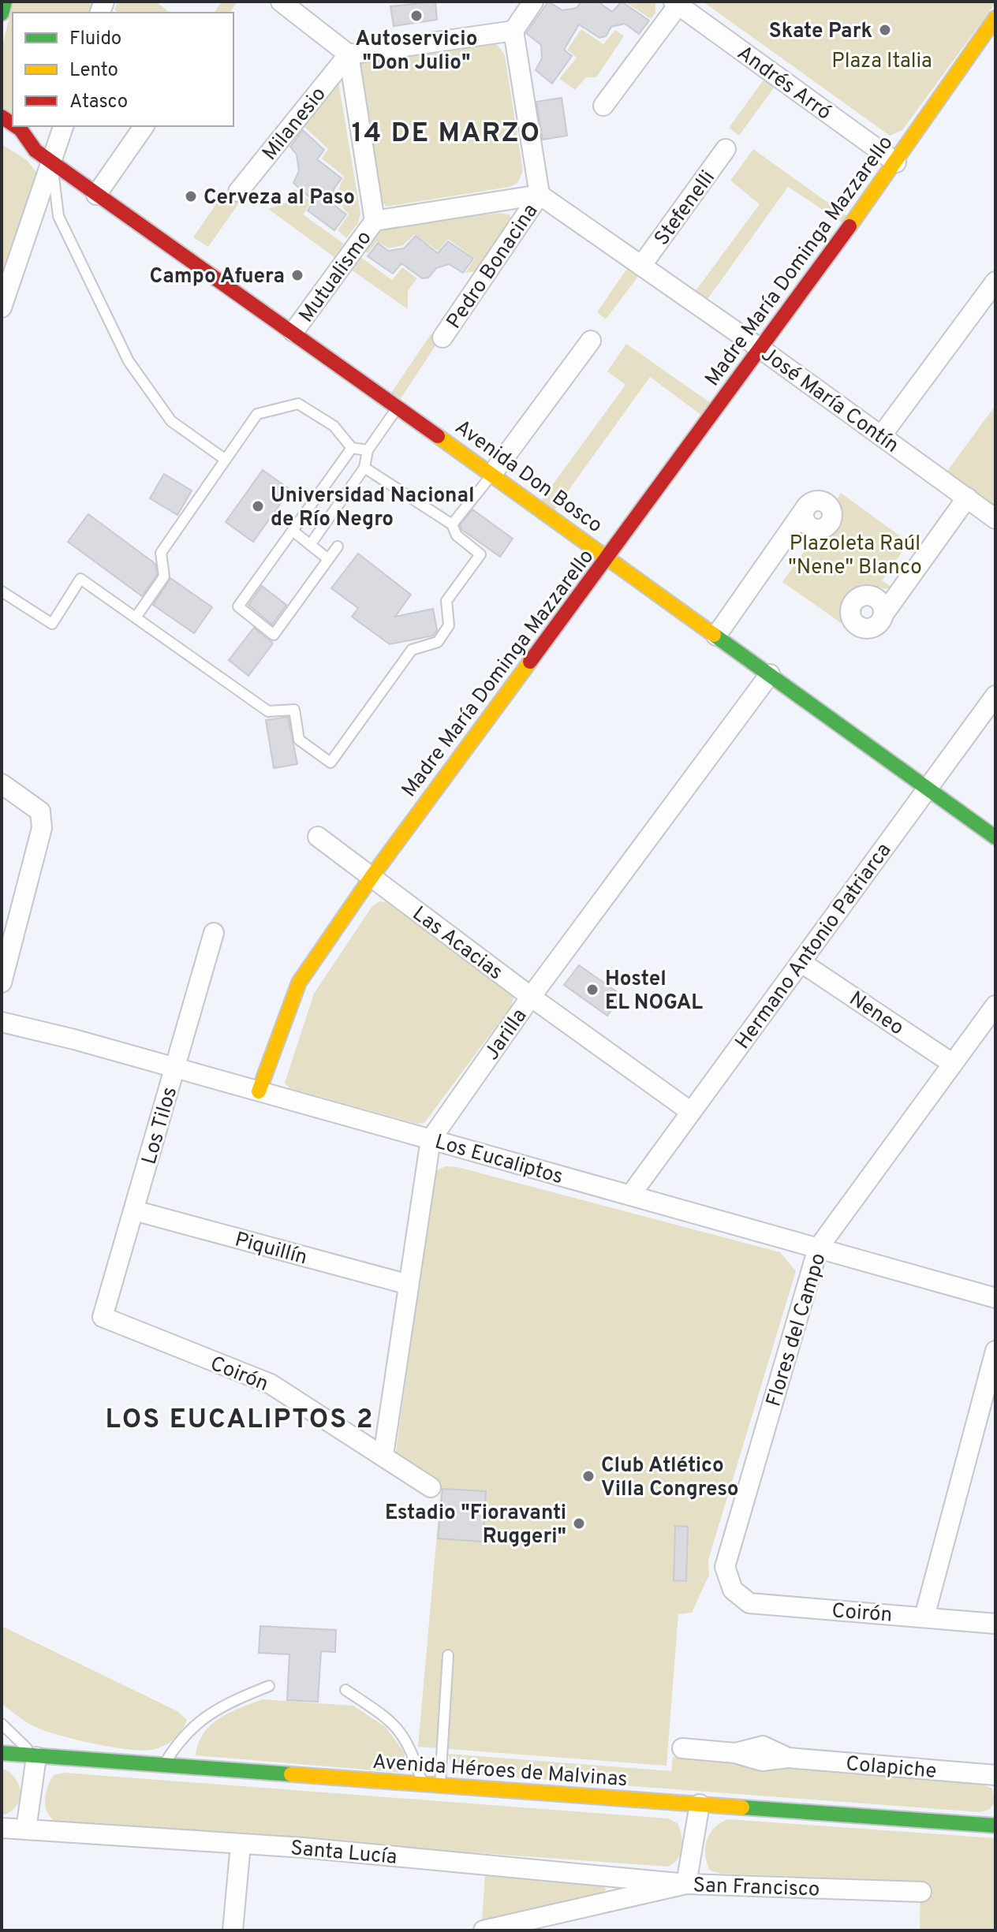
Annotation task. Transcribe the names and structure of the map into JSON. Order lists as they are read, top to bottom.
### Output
{
  "streets": {
    "main road": ["Madre María Dominga Mazzarello", "Avenida Don Bosco", "Avenida Héroes de Malvinas"],
    "street": [
      "Andrés Arró",
      "Milanesio",
      "Stefenelli",
      "Pedro Bonacina",
      "Mutualismo",
      "José María Contín",
      "Las Acacias",
      "Hermano Antonio Patriarca",
      "Neneo",
      "Jarilla",
      "Los Tilos",
      "Los Eucaliptos",
      "Piquillín",
      "Flores del Campo",
      "Coirón",
      "Colapiche",
      "Santa Lucía",
      "San Francisco"
    ]
  },
  "crossings": [
    ["Andrés Arró", "Madre María Dominga Mazzarello"],
    ["Stefenelli", "José María Contín"],
    ["Madre María Dominga Mazzarello", "José María Contín"],
    ["Madre María Dominga Mazzarello", "Avenida Don Bosco"],
    ["Madre María Dominga Mazzarello", "Las Acacias"],
    ["Madre María Dominga Mazzarello", "Los Eucaliptos"],
    ["Pedro Bonacina", "José María Contín"],
    ["Mutualismo", "Avenida Don Bosco"],
    ["Avenida Don Bosco", "Hermano Antonio Patriarca"],
    ["Avenida Don Bosco", "Jarilla"],
    ["Las Acacias", "Hermano Antonio Patriarca"],
    ["Las Acacias", "Jarilla"],
    ["Hermano Antonio Patriarca", "Neneo"],
    ["Hermano Antonio Patriarca", "Los Eucaliptos"],
    ["Neneo", "Flores del Campo"],
    ["Jarilla", "Los Eucaliptos"],
    ["Jarilla", "Piquillín"],
    ["Jarilla", "Coirón"],
    ["Los Tilos", "Los Eucaliptos"],
    ["Los Tilos", "Piquillín"],
    ["Los Tilos", "Coirón"],
    ["Los Eucaliptos", "Flores del Campo"],
    ["Flores del Campo", "Coirón"],
    ["Santa Lucía", "San Francisco"]
  ],
  "districts": ["14 DE MARZO", "LOS EUCALIPTOS 2"],
  "parks": ["Plaza Italia", "Plazoleta Raúl \"Nene\" Blanco"],
  "places": [
    "Autoservicio \"Don Julio\"",
    "Skate Park",
    "Cerveza al Paso",
    "Campo Afuera",
    "Universidad Nacional de Río Negro",
    "Hostel EL NOGAL",
    "Club Atlético Villa Congreso",
    "Estadio \"Fioravanti Ruggeri\""
  ],
  "legend": ["Fluido", "Lento", "Atasco"]
}
